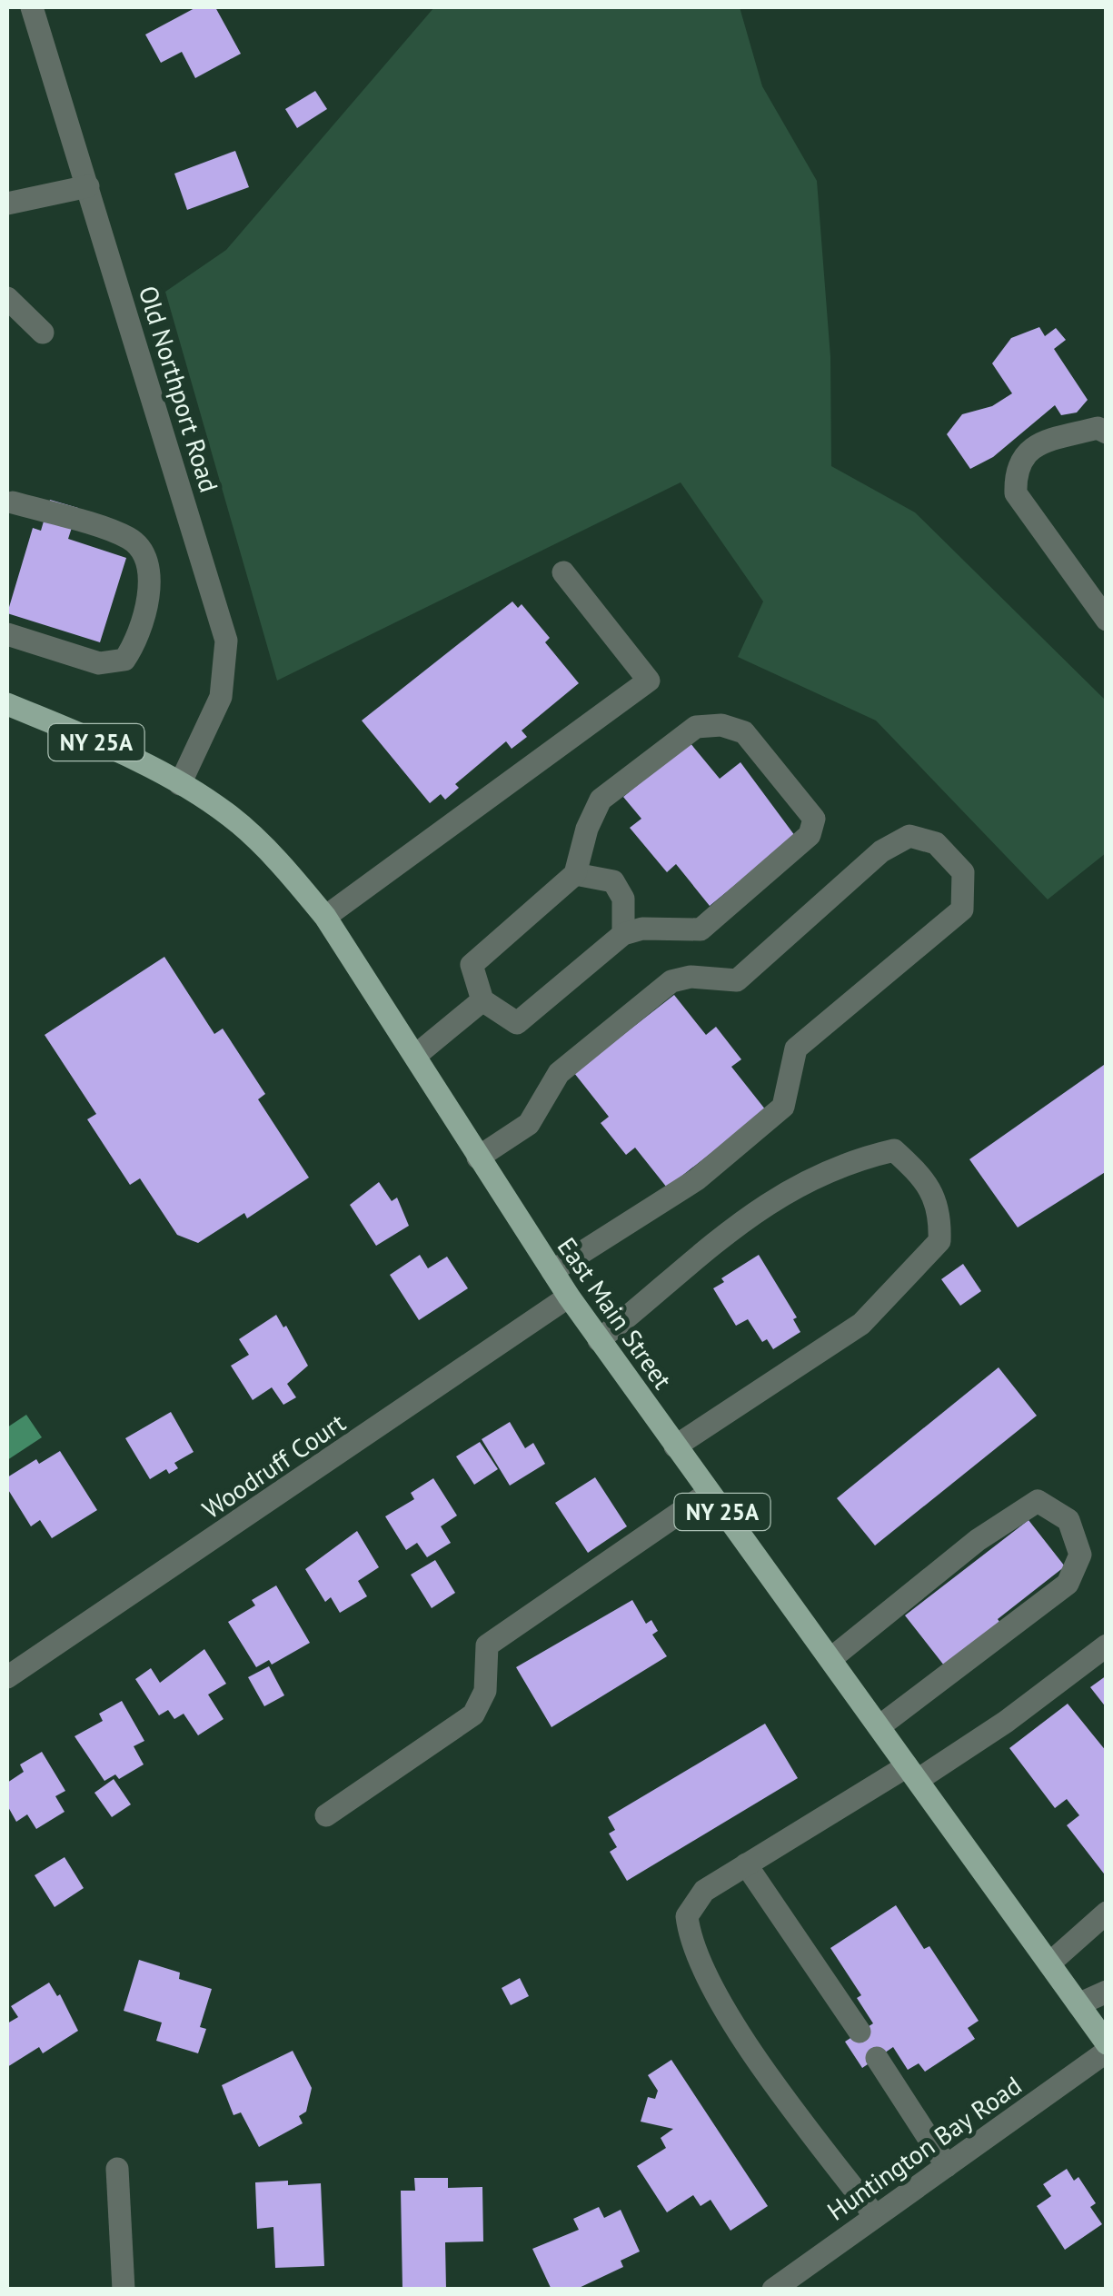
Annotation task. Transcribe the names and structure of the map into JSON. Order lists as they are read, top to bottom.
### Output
{
  "streets": {
    "main road": ["NY 25A", "East Main Street"],
    "street": ["Old Northport Road", "Woodruff Court", "Huntington Bay Road"]
  },
  "crossings": [
    ["Old Northport Road", "East Main Street"],
    ["East Main Street", "Woodruff Court"]
  ]
}
